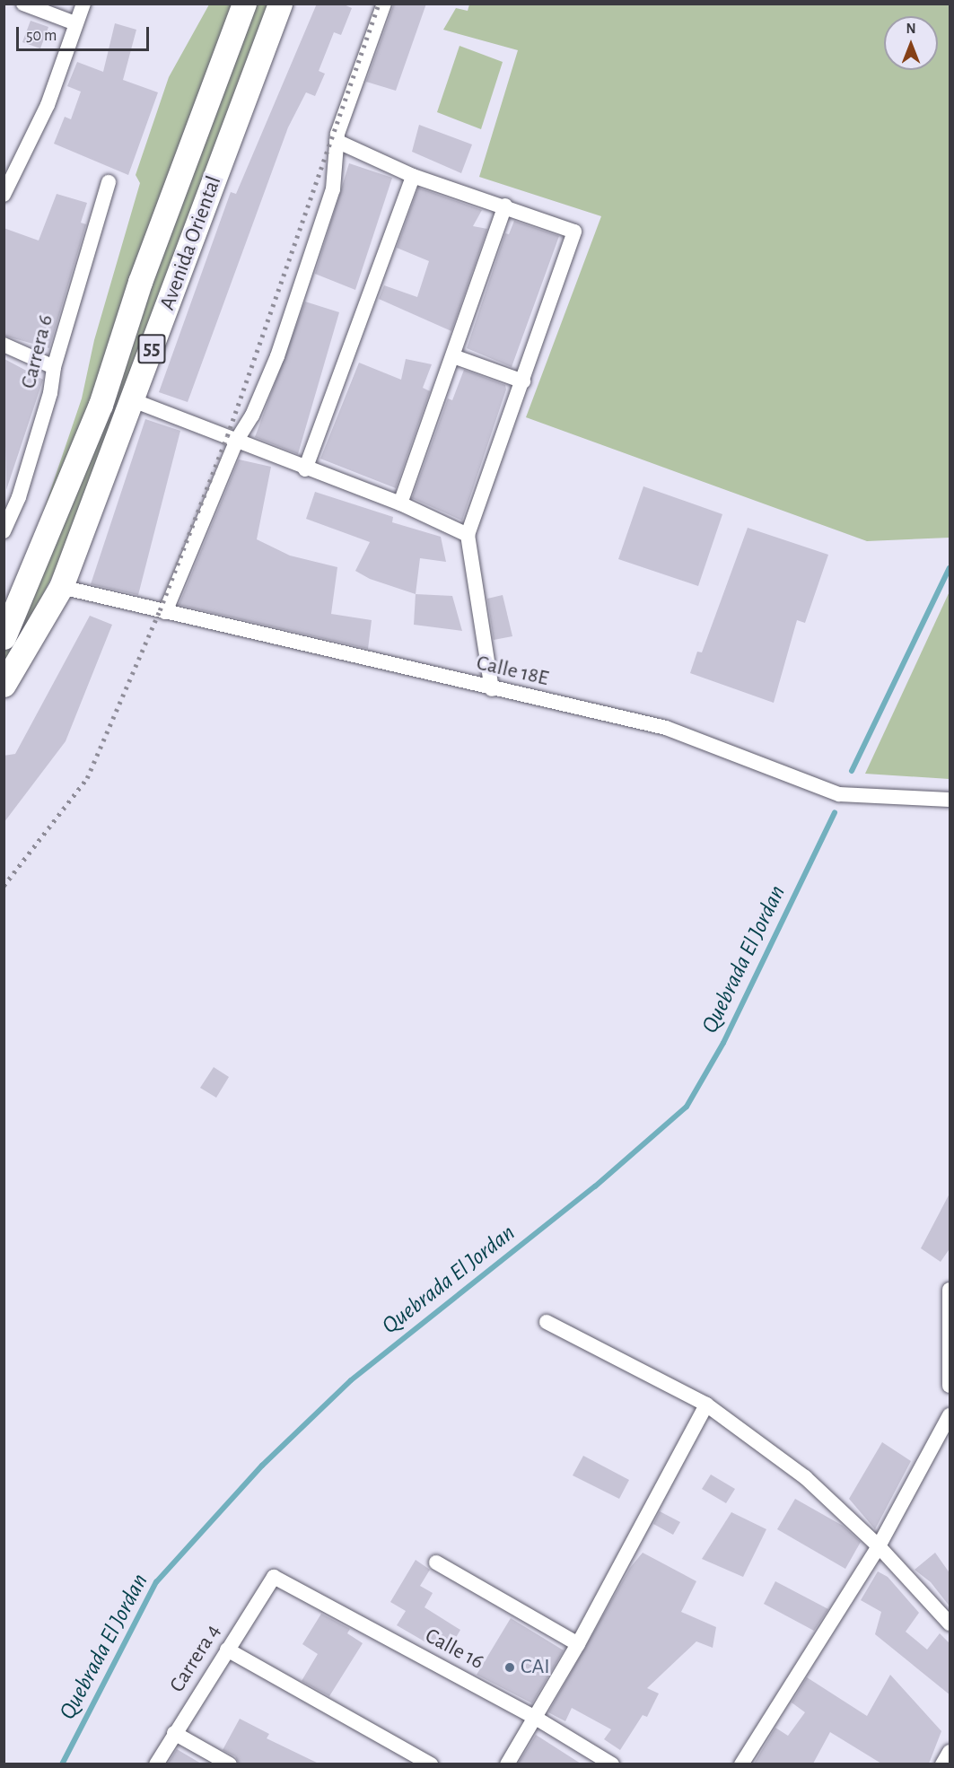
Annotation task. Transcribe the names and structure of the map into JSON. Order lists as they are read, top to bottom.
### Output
{
  "streets": {
    "main road": ["Avenida Oriental", "55"],
    "street": [
      "Carrera 6",
      "Calle 18E",
      "Calle 16",
      "Carrera 4"
    ]
  },
  "crossings": [
    ["Avenida Oriental", "Calle 18E"],
    ["Calle 16", "Carrera 4"]
  ],
  "water": ["Quebrada El Jordan"],
  "places": ["CAI"],
  "scale_bar": "50 m",
  "north": "top"
}
